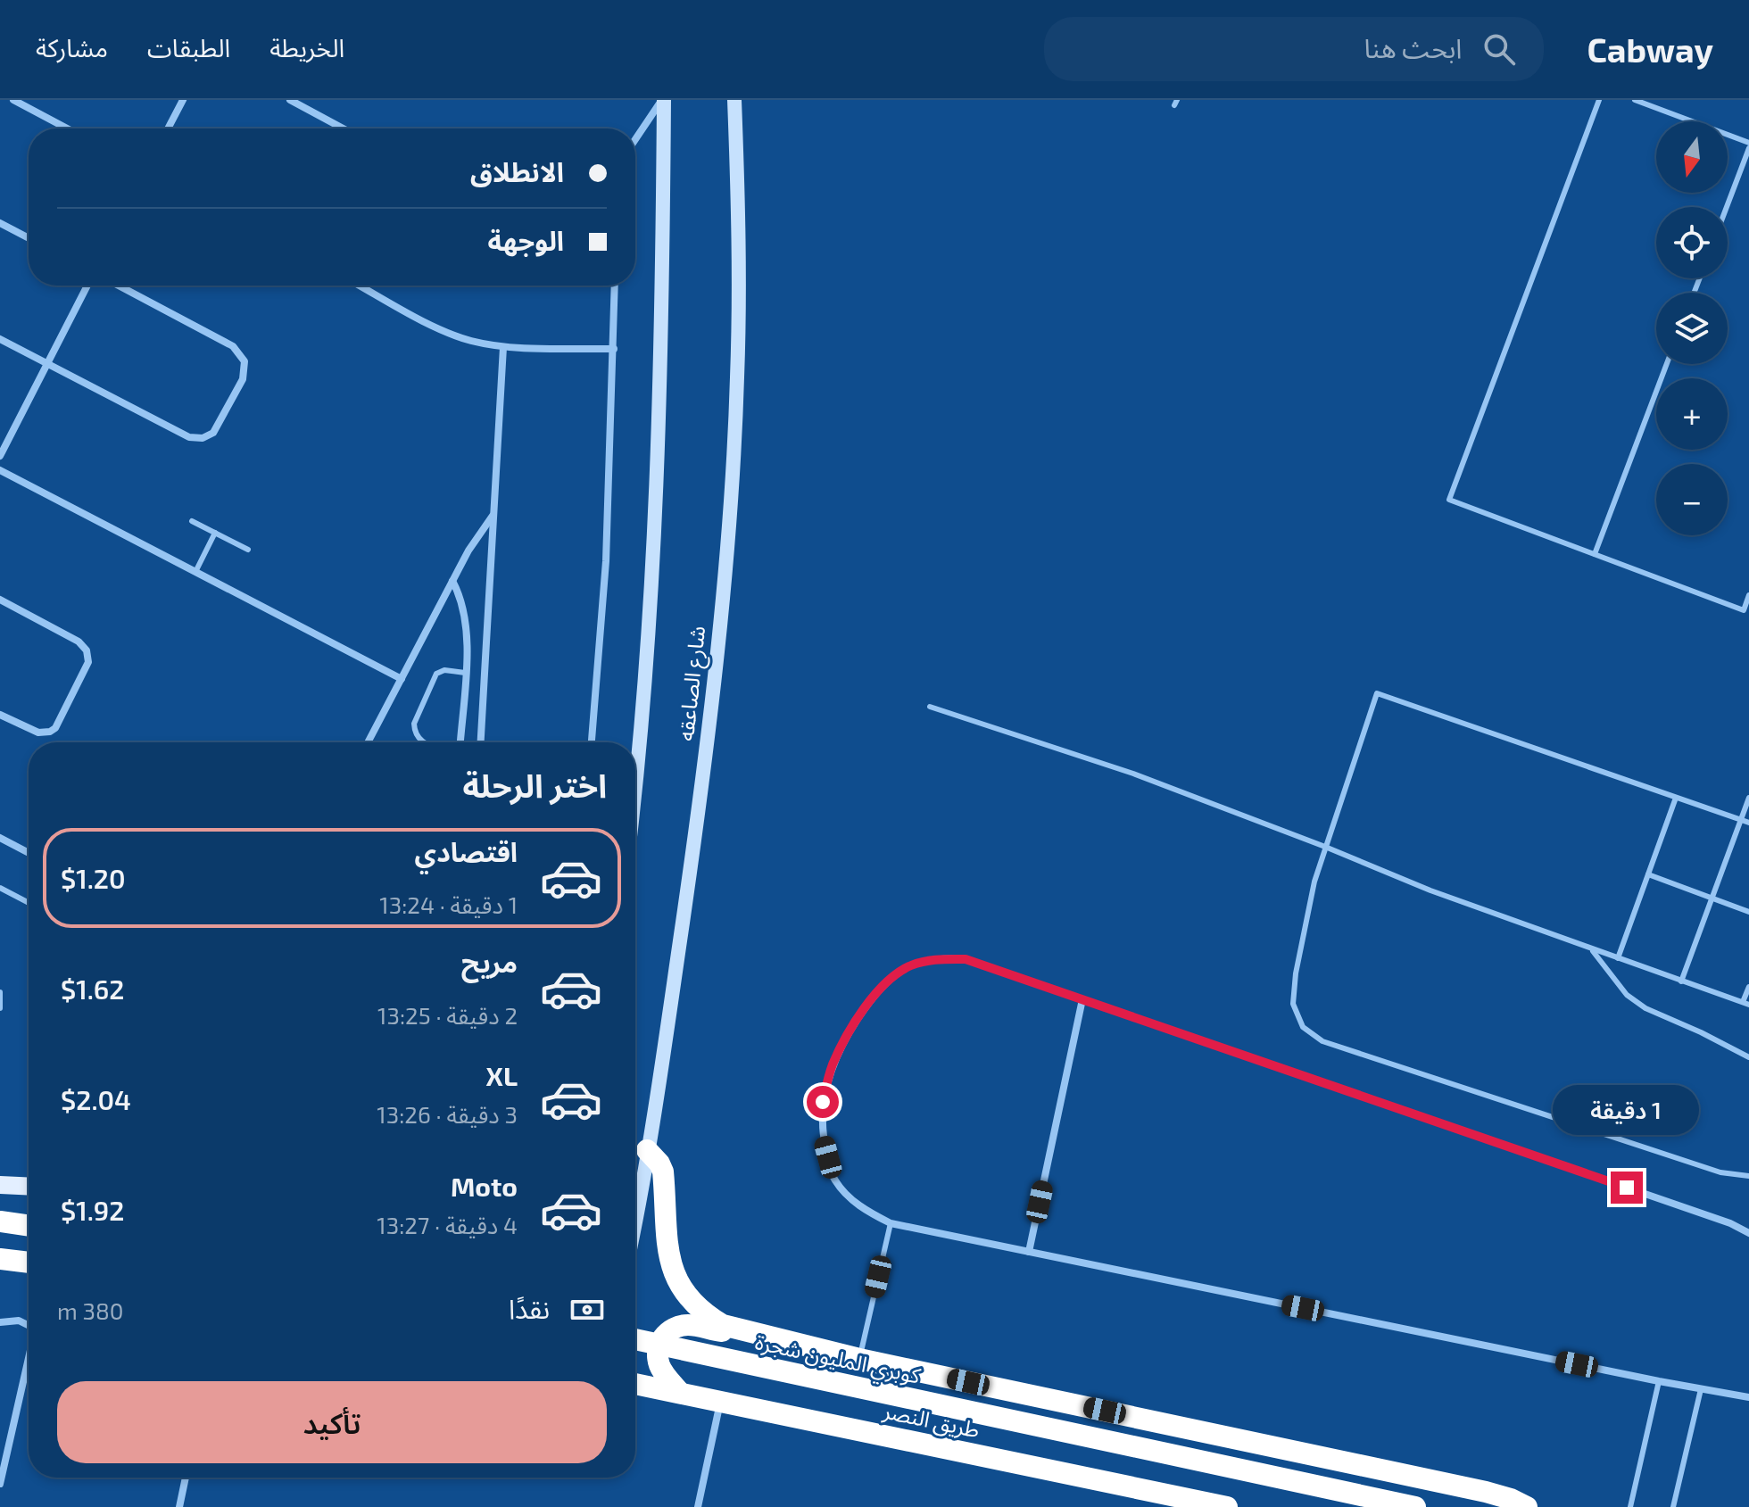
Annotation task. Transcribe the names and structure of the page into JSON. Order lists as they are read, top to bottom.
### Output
{
  "streets": {
    "highway": ["كوبري المليون شجرة", "طريق النصر"],
    "street": ["شارع الصاعقه"]
  },
  "north": "bottom",
  "page": {
    "header": "Cabway",
    "search": "ابحث هنا",
    "nav": ["الخريطة", "الطبقات", "مشاركة"],
    "map_buttons": ["+", "−"],
    "banner": ["الانطلاق", "الوجهة"],
    "heading": "اختر الرحلة",
    "list": [
      {
        "name": "اقتصادي",
        "note": "1 دقيقة · 13:24",
        "value": "$1.20"
      },
      {
        "name": "مريح",
        "note": "2 دقيقة · 13:25",
        "value": "$1.62"
      },
      {
        "name": "XL",
        "note": "3 دقيقة · 13:26",
        "value": "$2.04"
      },
      {
        "name": "Moto",
        "note": "4 دقيقة · 13:27",
        "value": "$1.92"
      }
    ],
    "bubble": "1 دقيقة",
    "pay": ["نقدًا", "380 m"],
    "buttons": "تأكيد"
  }
}
